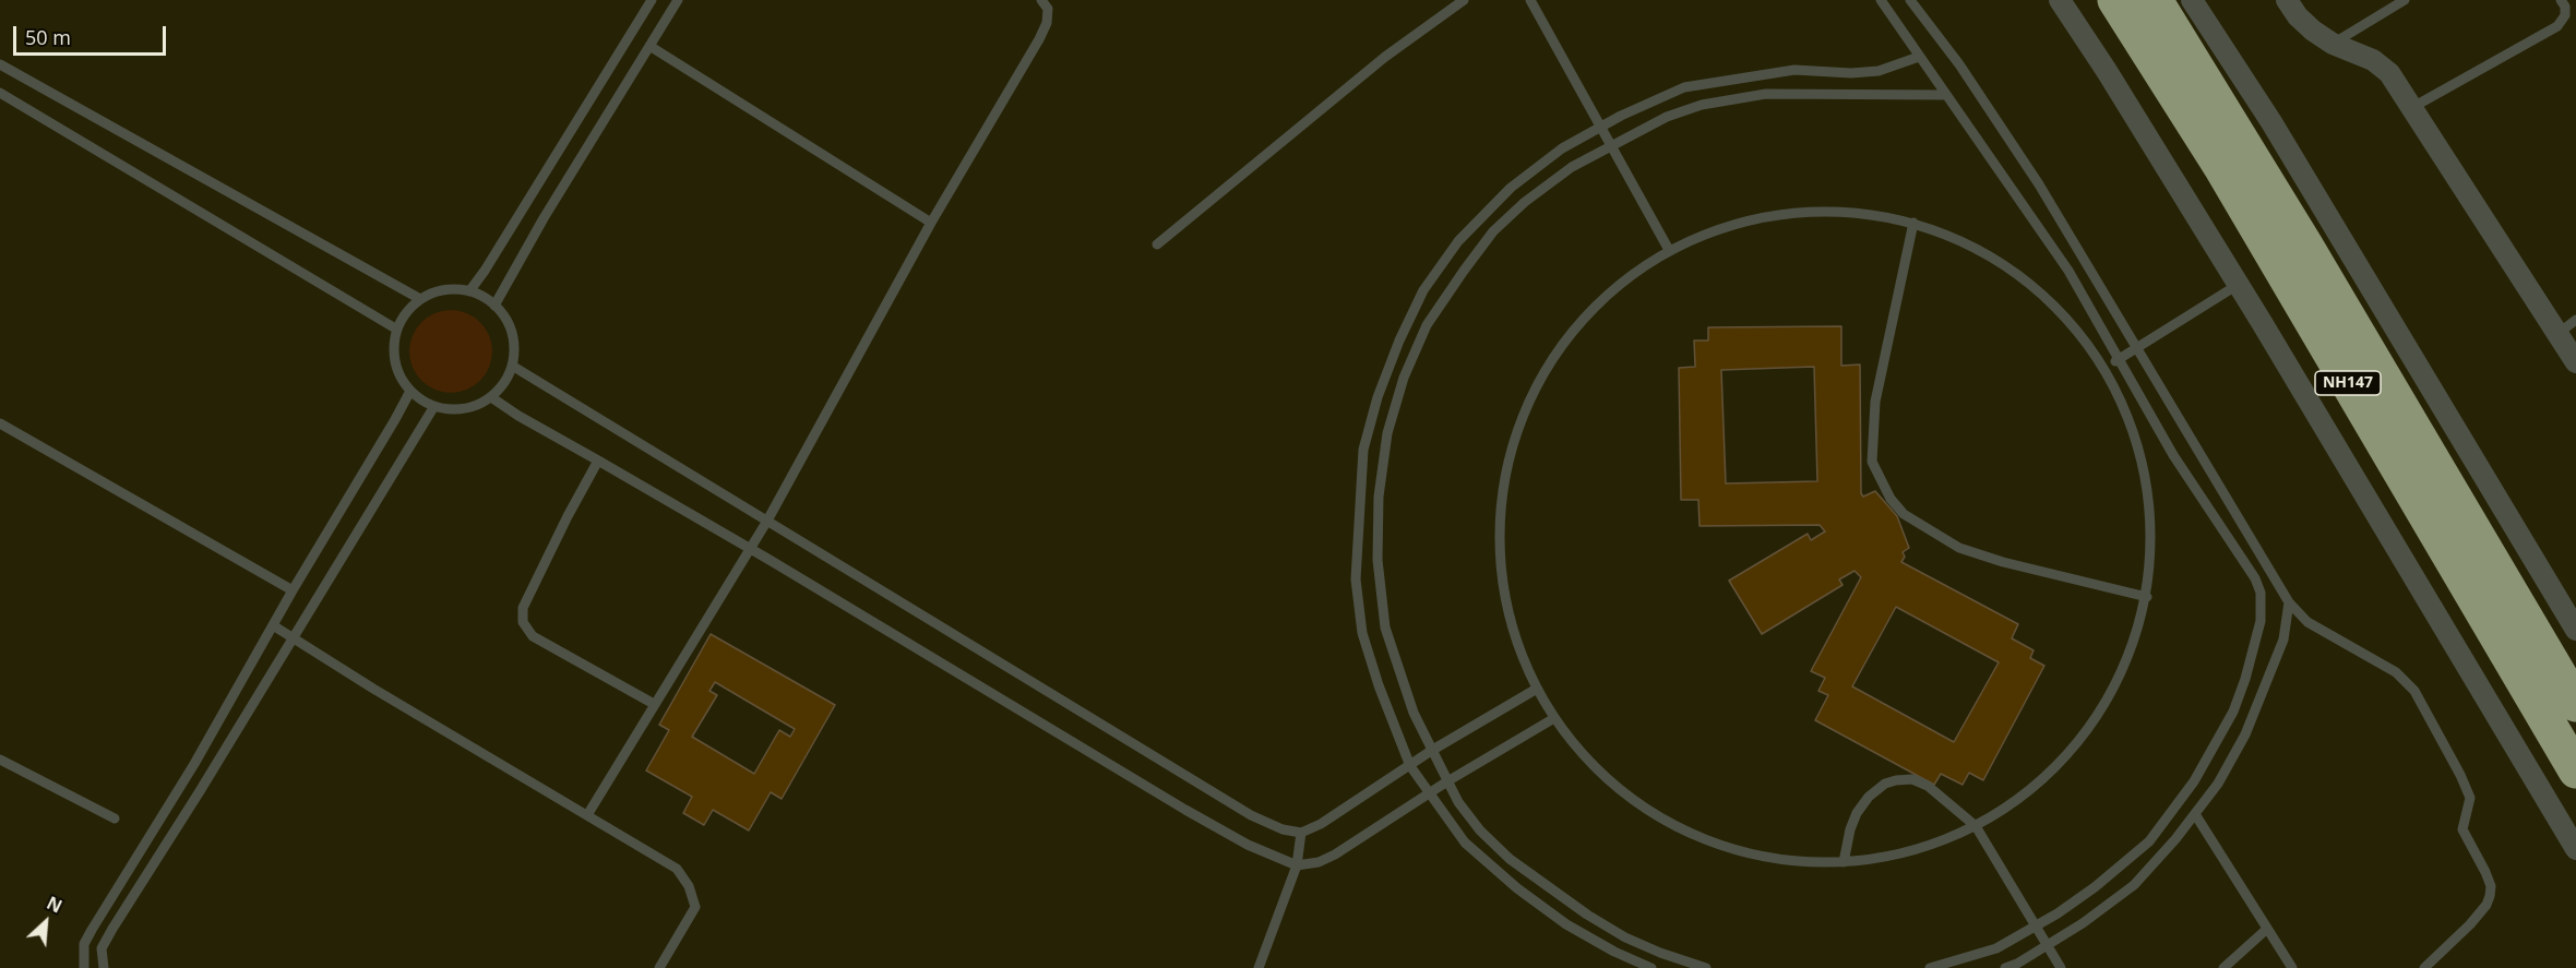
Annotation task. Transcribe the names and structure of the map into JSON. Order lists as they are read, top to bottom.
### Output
{
  "streets": {
    "highway": ["NH147"]
  },
  "scale_bar": "50 m",
  "north": "top right"
}
